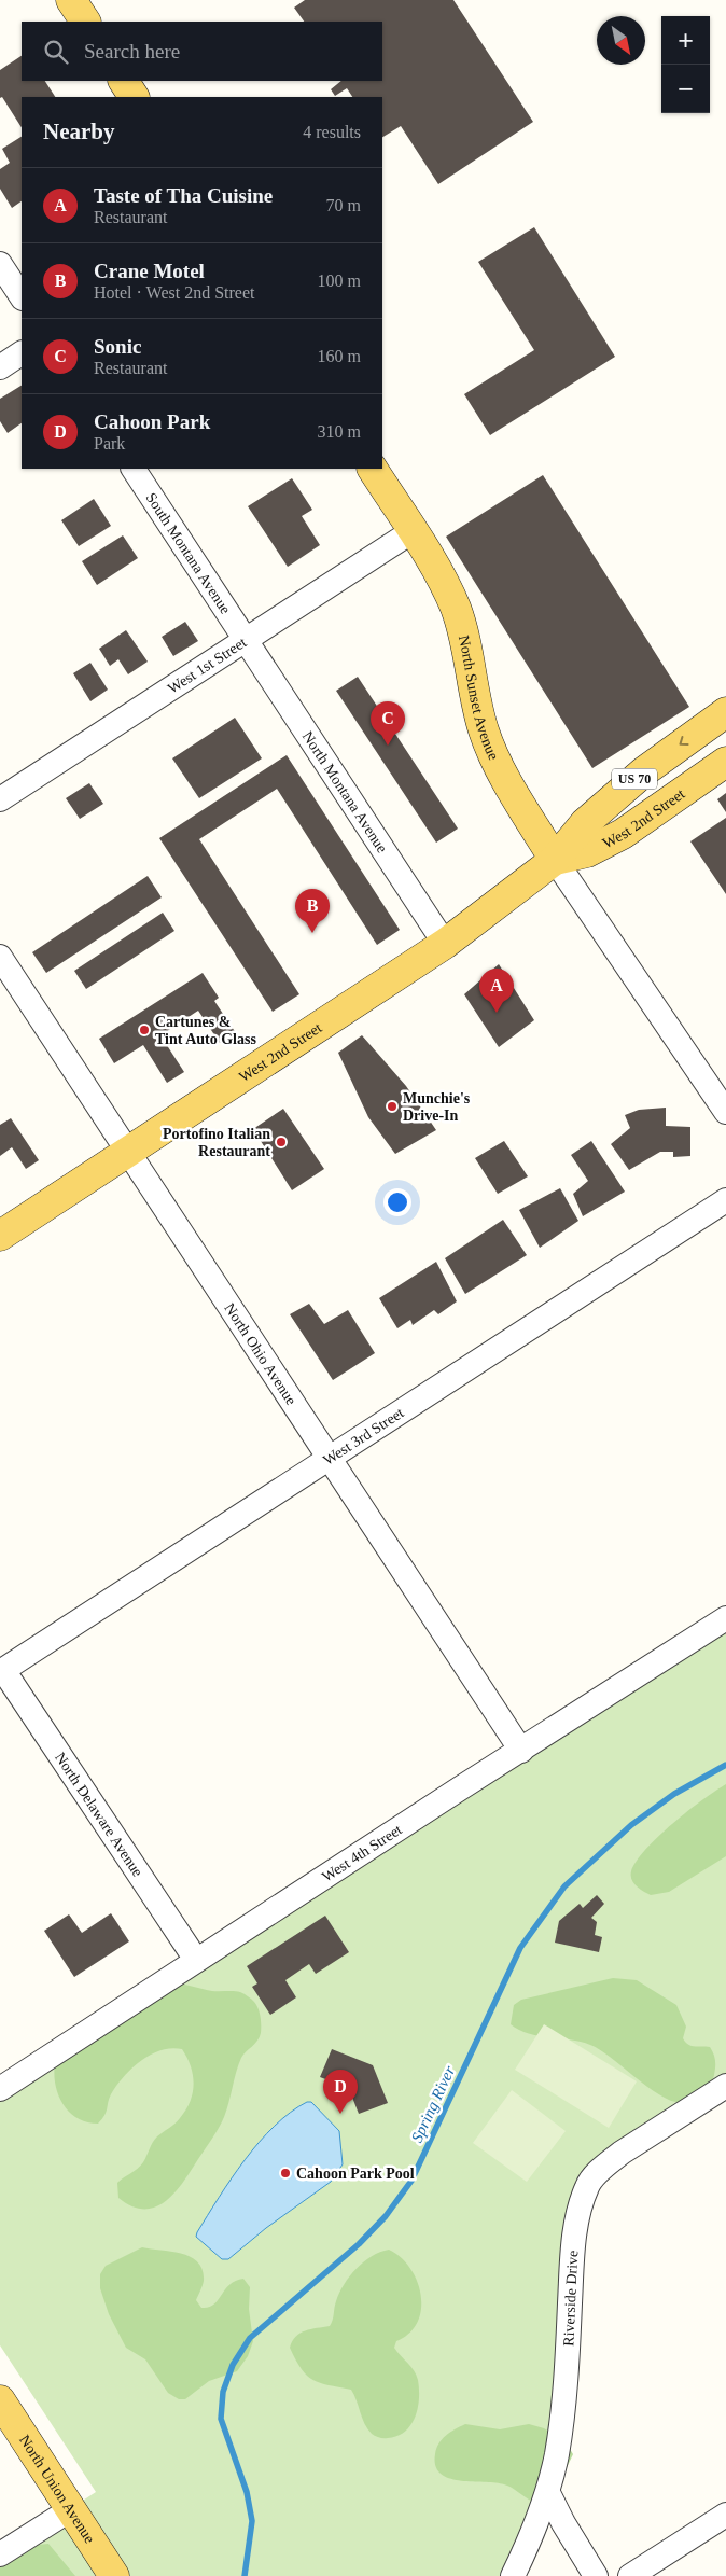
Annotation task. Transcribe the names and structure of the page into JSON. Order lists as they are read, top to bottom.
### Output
{
  "streets": {
    "main road": [
      "North Sunset Avenue",
      "US 70",
      "West 2nd Street",
      "North Union Avenue"
    ],
    "street": [
      "South Montana Avenue",
      "West 1st Street",
      "North Montana Avenue",
      "North Ohio Avenue",
      "West 3rd Street",
      "North Delaware Avenue",
      "West 4th Street",
      "Riverside Drive"
    ]
  },
  "crossings": [
    ["South Montana Avenue", "West 1st Street"],
    ["South Montana Avenue", "North Montana Avenue"],
    ["West 1st Street", "North Sunset Avenue"],
    ["West 1st Street", "North Montana Avenue"],
    ["North Sunset Avenue", "West 2nd Street"],
    ["North Montana Avenue", "West 2nd Street"],
    ["West 2nd Street", "North Ohio Avenue"],
    ["North Ohio Avenue", "West 3rd Street"],
    ["North Ohio Avenue", "West 4th Street"],
    ["West 3rd Street", "North Delaware Avenue"],
    ["North Delaware Avenue", "West 4th Street"]
  ],
  "water": ["Spring River"],
  "places": [
    "Cartunes & Tint Auto Glass",
    "Munchie's Drive-In",
    "Portofino Italian Restaurant",
    "Cahoon Park Pool"
  ],
  "north": "bottom right",
  "page": {
    "map_buttons": ["+", "−"],
    "search": "Search here",
    "heading": ["Nearby", "4 results"],
    "list": [
      {
        "mark": "A",
        "name": "Taste of Tha Cuisine",
        "note": "Restaurant",
        "value": "70 m"
      },
      {
        "mark": "B",
        "name": "Crane Motel",
        "note": "Hotel · West 2nd Street",
        "value": "100 m"
      },
      {
        "mark": "C",
        "name": "Sonic",
        "note": "Restaurant",
        "value": "160 m"
      },
      {
        "mark": "D",
        "name": "Cahoon Park",
        "note": "Park",
        "value": "310 m"
      }
    ],
    "pins": [
      "C",
      "B",
      "A",
      "D"
    ]
  }
}
